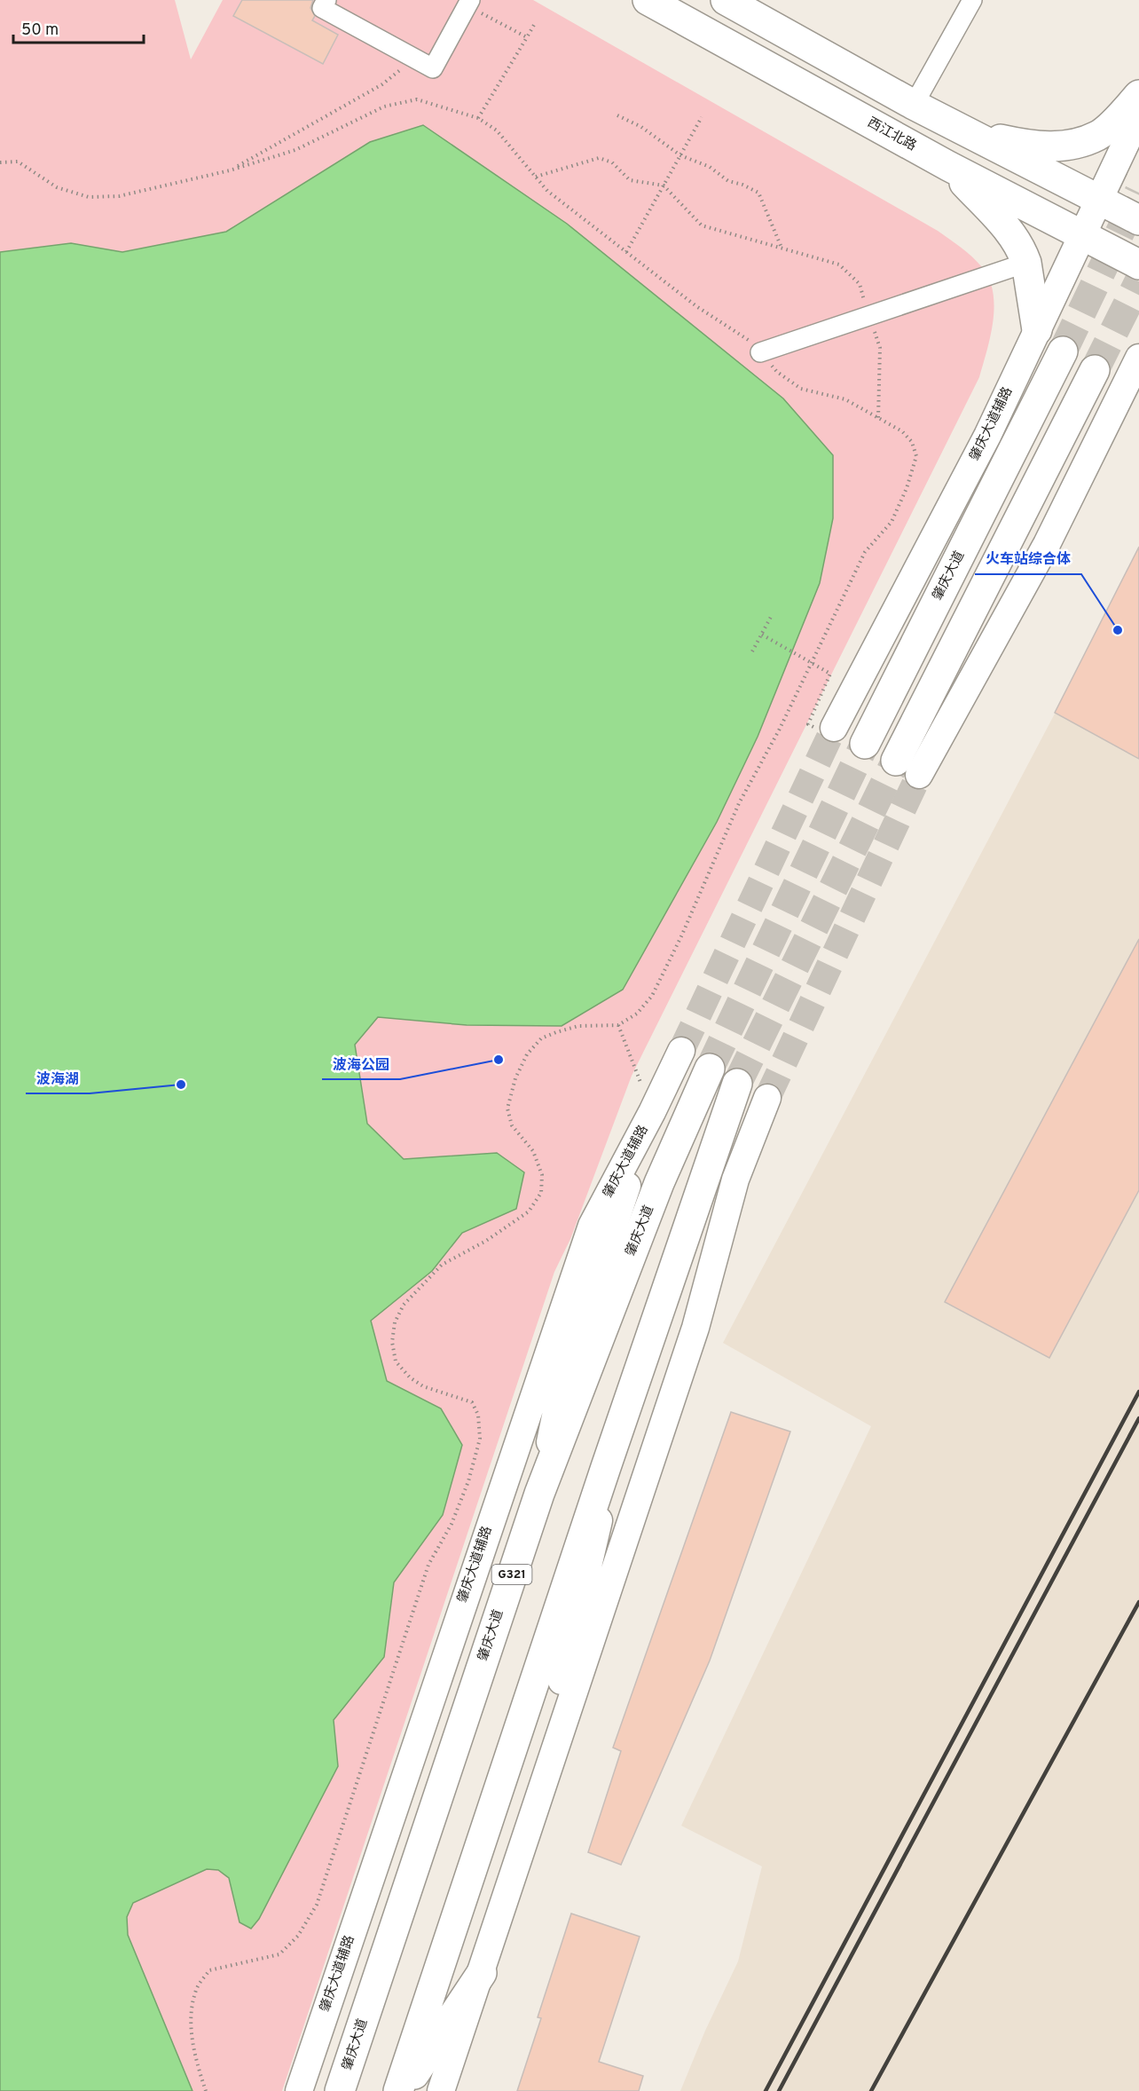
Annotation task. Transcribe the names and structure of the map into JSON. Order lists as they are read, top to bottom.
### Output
{
  "streets": {
    "main road": ["西江北路", "肇庆大道", "G321"],
    "street": ["肇庆大道辅路"]
  },
  "crossings": [
    ["西江北路", "肇庆大道辅路"]
  ],
  "places": ["火车站综合体", "波海公园", "波海湖"],
  "scale_bar": "50 m"
}
